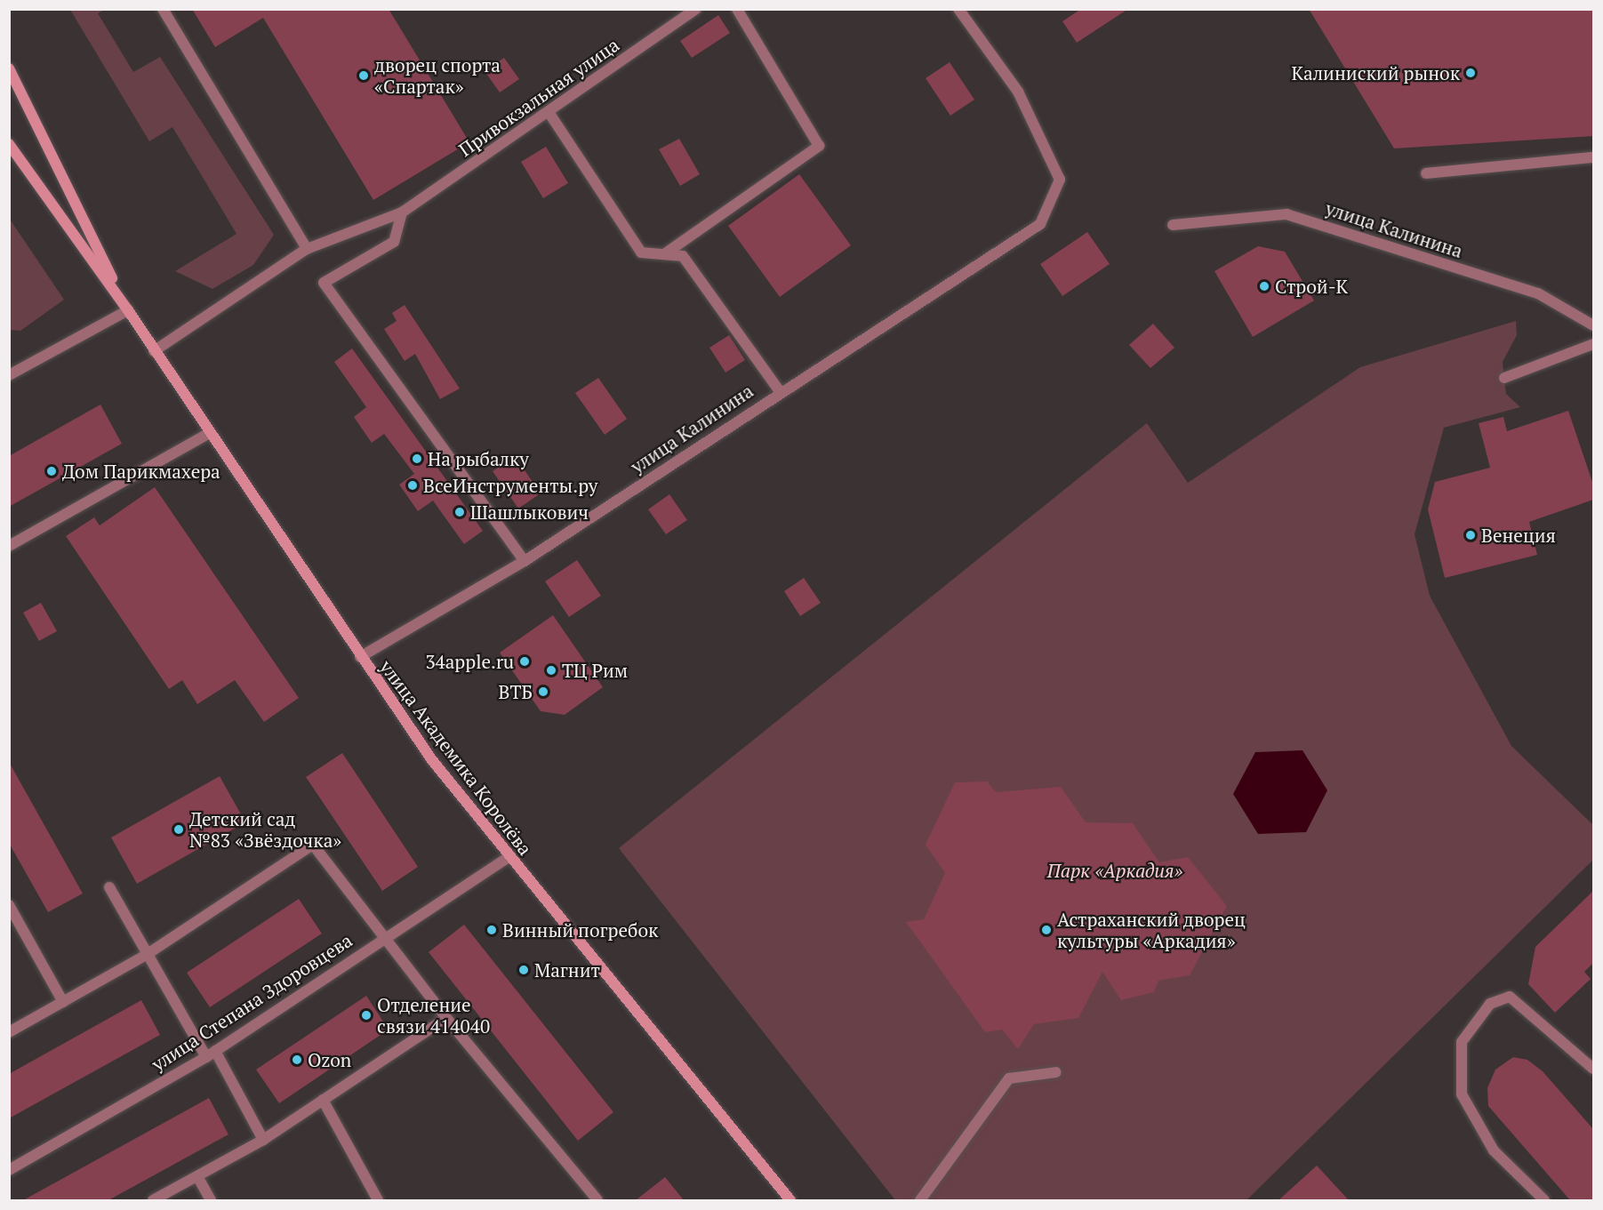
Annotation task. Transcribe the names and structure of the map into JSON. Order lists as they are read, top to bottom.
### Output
{
  "streets": {
    "main road": ["улица Академика Королёва"],
    "street": ["Привокзальная улица", "улица Калинина", "улица Степана Здоровцева"]
  },
  "crossings": [
    ["Привокзальная улица", "улица Академика Королёва"],
    ["улица Калинина", "улица Академика Королёва"],
    ["улица Академика Королёва", "улица Степана Здоровцева"]
  ],
  "parks": ["Парк «Аркадия»"],
  "places": [
    "Калиниский рынок",
    "дворец спорта «Спартак»",
    "Строй-К",
    "На рыбалку",
    "Дом Парикмахера",
    "ВсеИнструменты.ру",
    "Шашлыкович",
    "Венеция",
    "34apple.ru",
    "ТЦ Рим",
    "ВТБ",
    "Детский сад №83 «Звёздочка»",
    "Винный погребок",
    "Астраханский дворец культуры «Аркадия»",
    "Магнит",
    "Отделение связи 414040",
    "Ozon"
  ]
}
